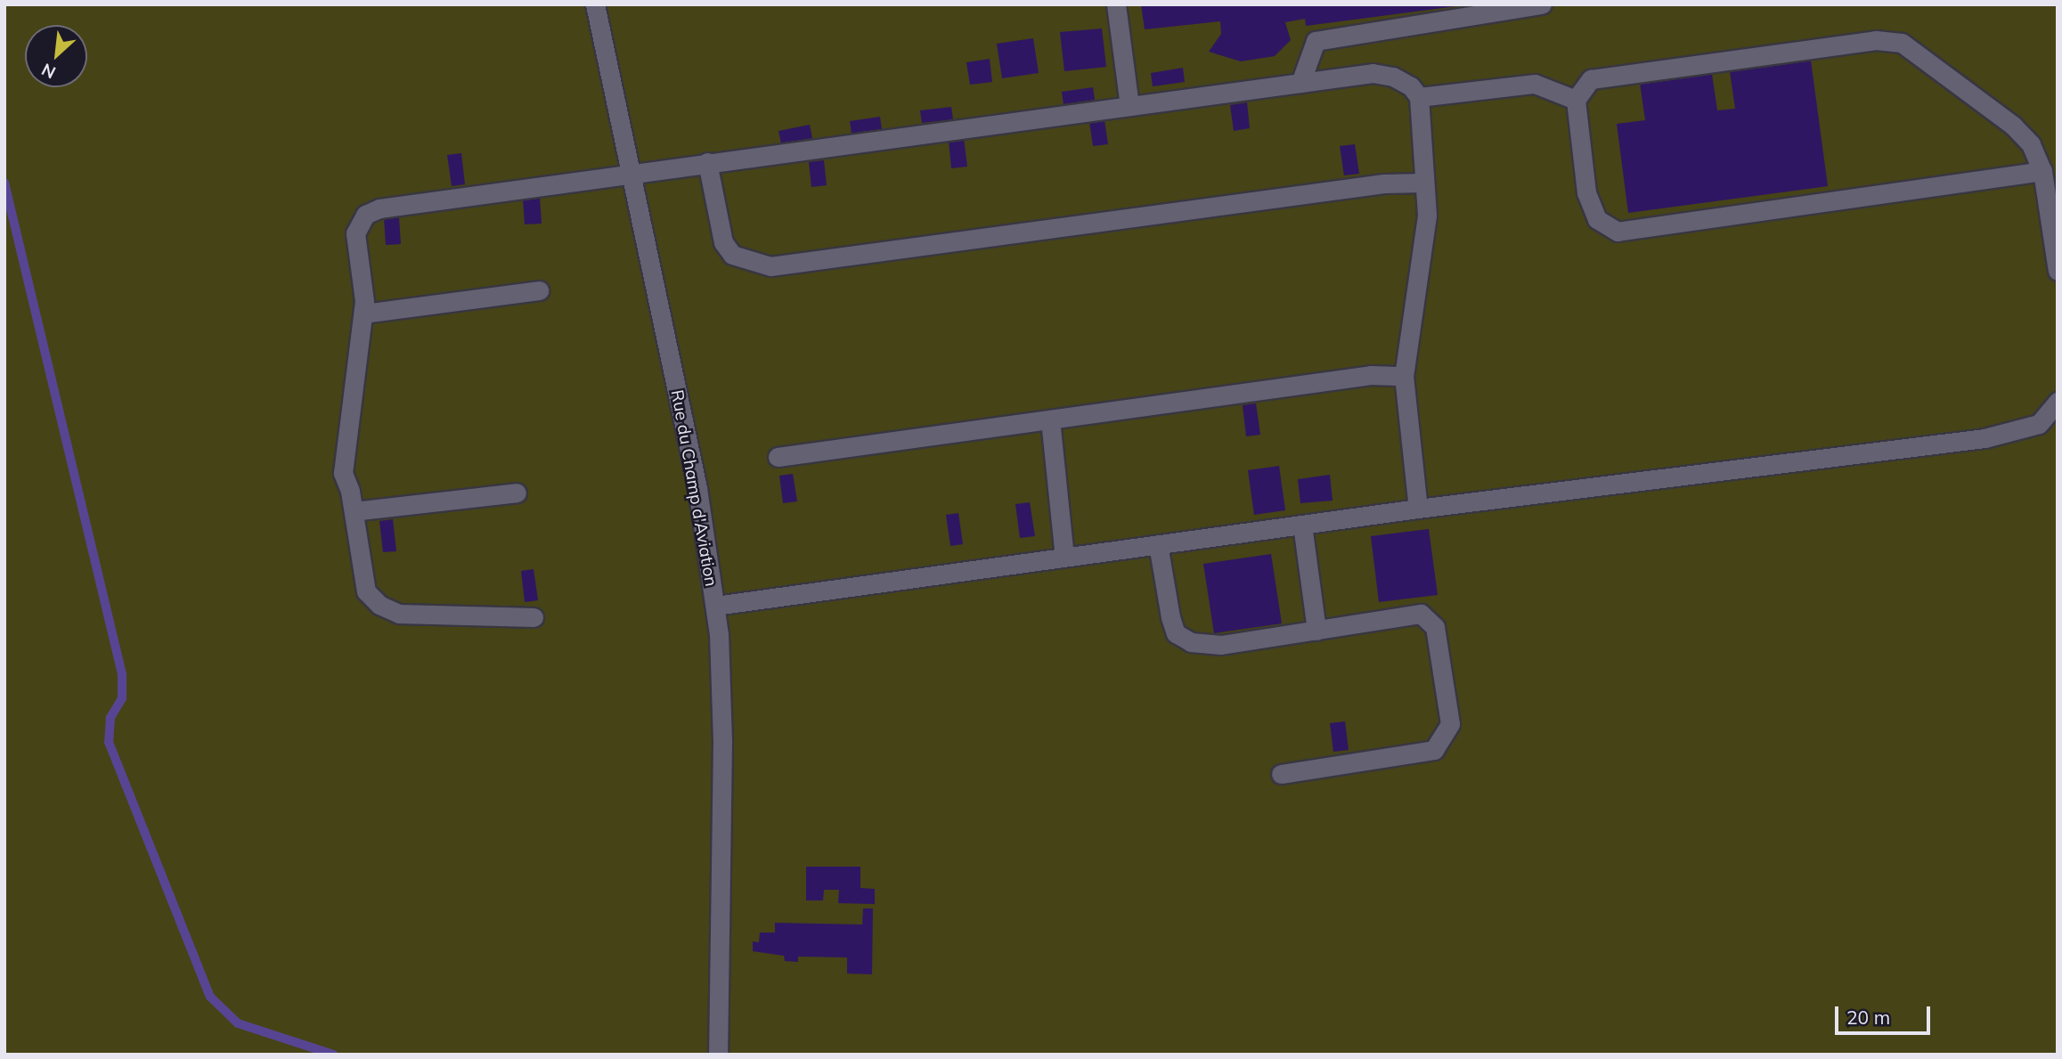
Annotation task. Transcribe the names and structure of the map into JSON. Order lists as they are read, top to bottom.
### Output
{
  "streets": {
    "street": ["Rue du Champ d'Aviation"]
  },
  "scale_bar": "20 m",
  "north": "bottom left"
}
